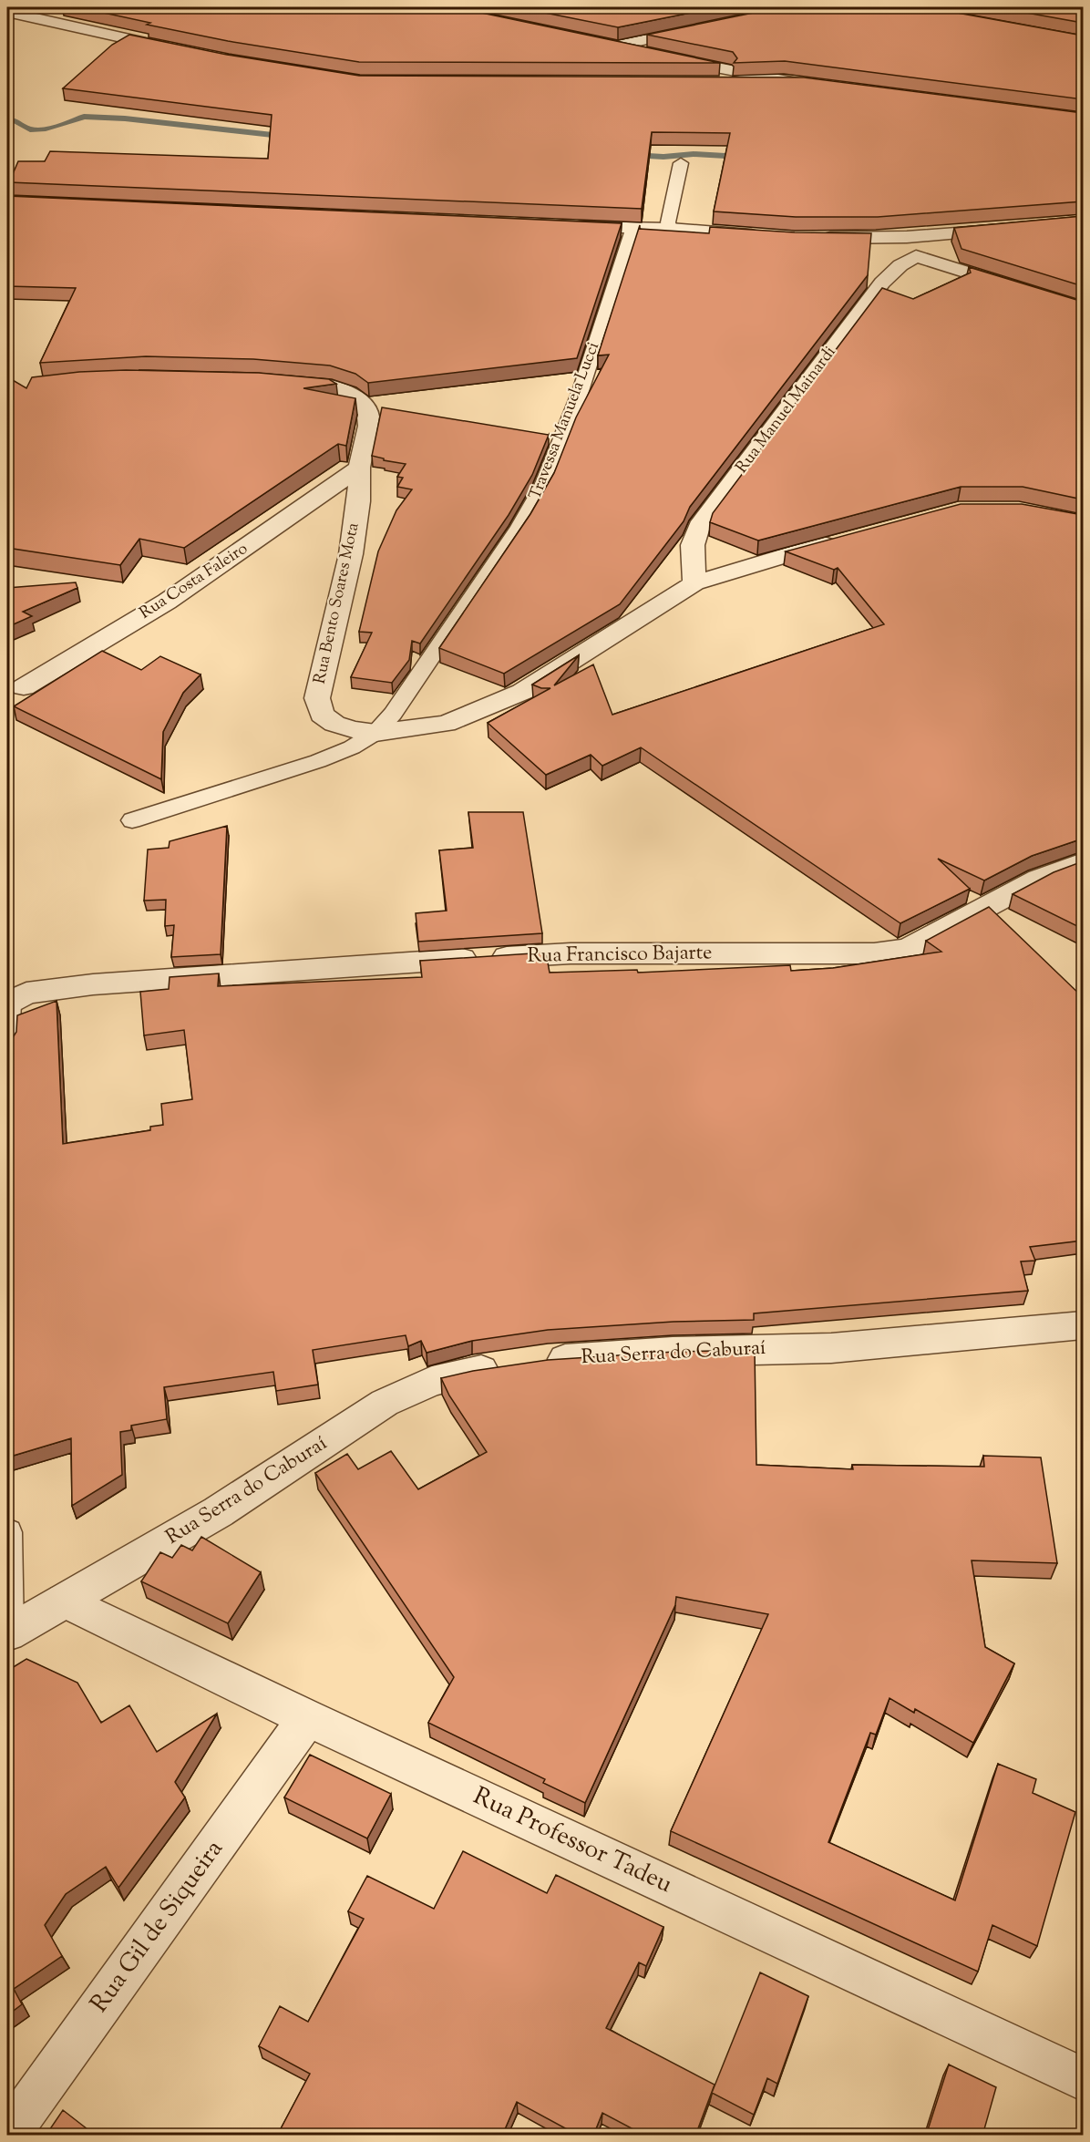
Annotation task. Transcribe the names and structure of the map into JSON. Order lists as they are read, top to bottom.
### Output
{
  "streets": {
    "street": [
      "Rua Manuel Mainardi",
      "Rua Costa Faleiro",
      "Rua Bento Soares Mota",
      "Rua Francisco Bajarte",
      "Rua Serra do Caburaí",
      "Rua Professor Tadeu",
      "Rua Gil de Siqueira"
    ],
    "lane": ["Travessa Manuela Lucci"]
  },
  "crossings": [
    ["Rua Manuel Mainardi", "Rua Bento Soares Mota"],
    ["Travessa Manuela Lucci", "Rua Bento Soares Mota"],
    ["Rua Costa Faleiro", "Rua Bento Soares Mota"],
    ["Rua Serra do Caburaí", "Rua Professor Tadeu"],
    ["Rua Professor Tadeu", "Rua Gil de Siqueira"]
  ]
}
